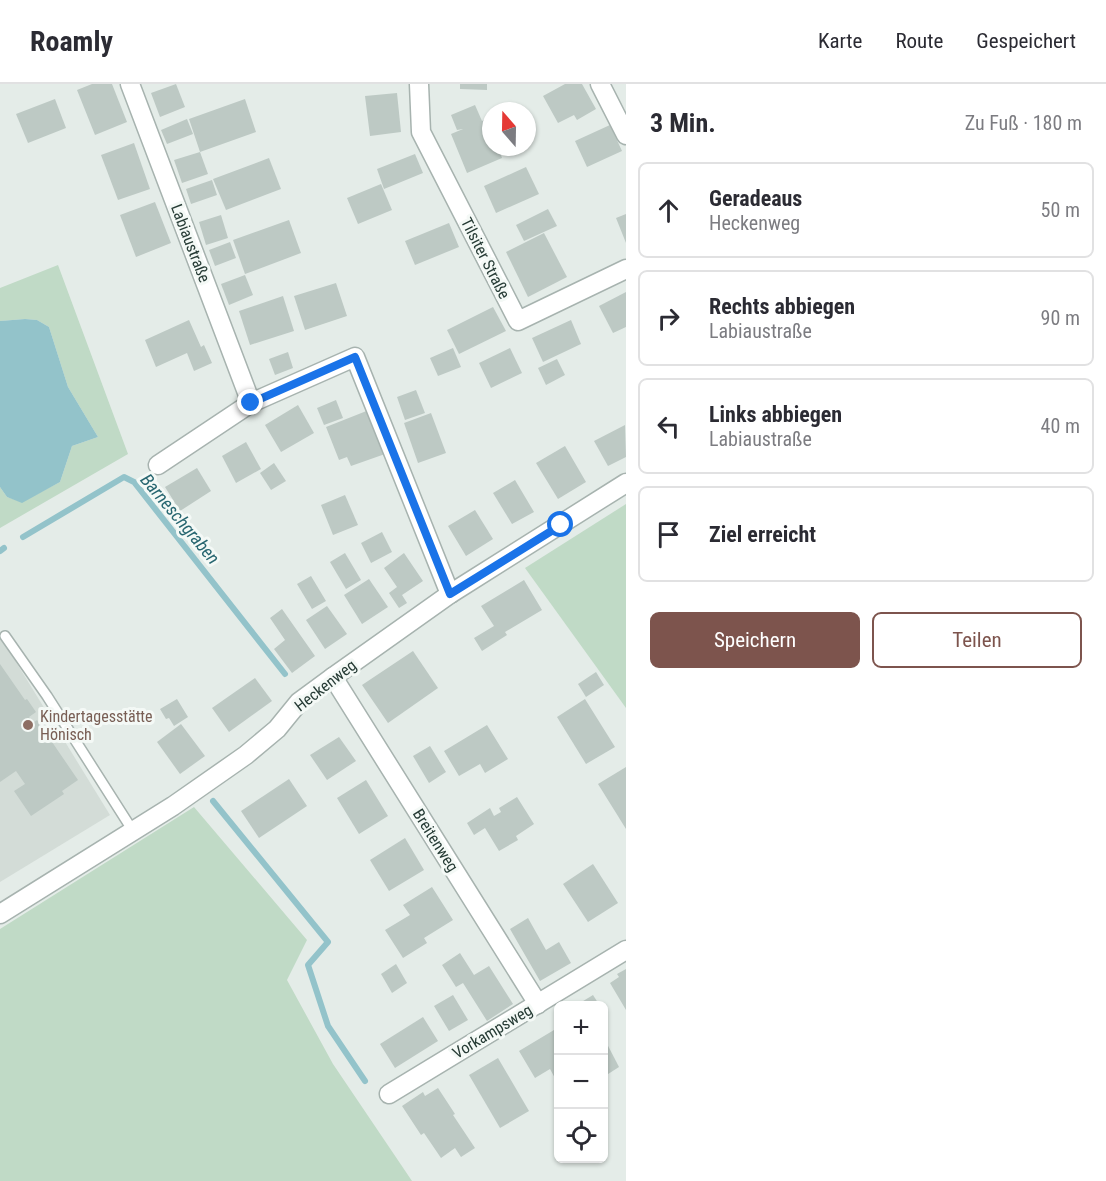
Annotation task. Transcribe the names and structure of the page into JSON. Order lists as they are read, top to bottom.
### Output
{
  "streets": {
    "street": [
      "Labiaustraße",
      "Tilsiter Straße",
      "Heckenweg",
      "Breitenweg",
      "Vorkampsweg"
    ]
  },
  "crossings": [
    ["Heckenweg", "Breitenweg"],
    ["Breitenweg", "Vorkampsweg"]
  ],
  "water": ["Barneschgraben"],
  "places": ["Kindertagesstätte Hönisch"],
  "north": "top",
  "page": {
    "header": "Roamly",
    "nav": ["Karte", "Route", "Gespeichert"],
    "heading": ["3 Min.", "Zu Fuß · 180 m"],
    "list": [
      ["Geradeaus", "Heckenweg", "50 m"],
      ["Rechts abbiegen", "Labiaustraße", "90 m"],
      ["Links abbiegen", "Labiaustraße", "40 m"],
      "Ziel erreicht"
    ],
    "buttons": ["Speichern", "Teilen"],
    "map_buttons": ["+", "−"]
  }
}
